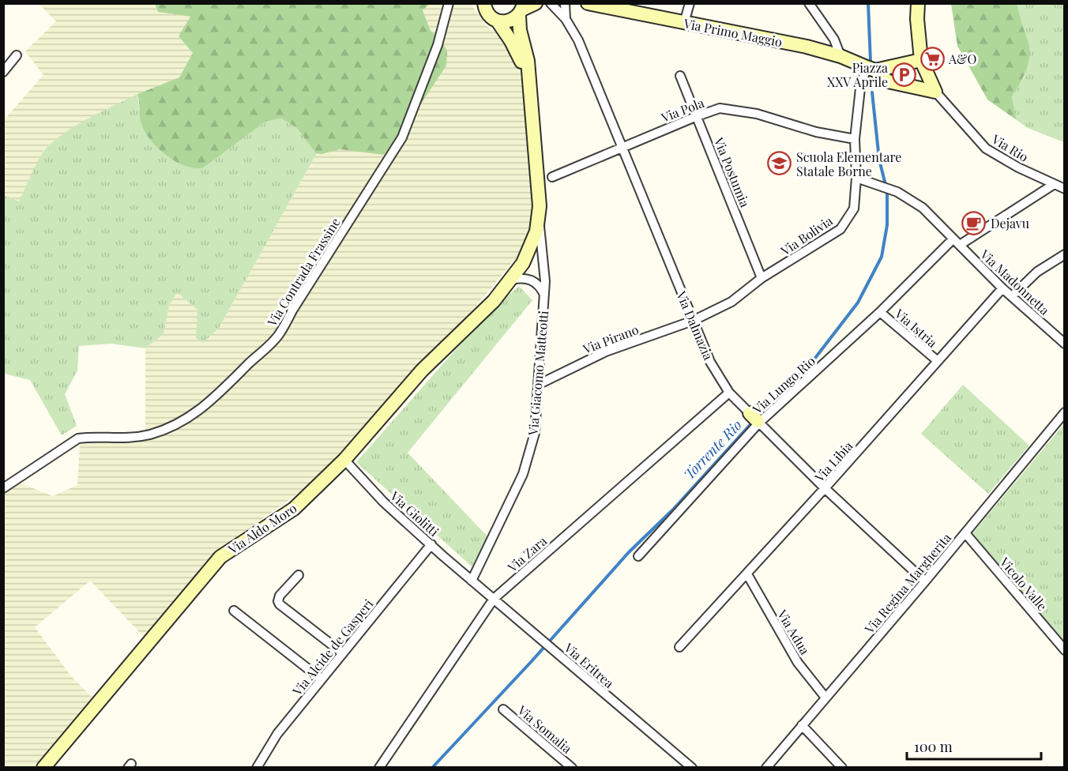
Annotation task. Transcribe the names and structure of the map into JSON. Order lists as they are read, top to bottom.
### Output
{
  "streets": {
    "street": [
      "Via Primo Maggio",
      "Via Pola",
      "Via Rio",
      "Via Postumia",
      "Via Bolivia",
      "Via Contrada Frassine",
      "Via Madonnetta",
      "Via Dalmazia",
      "Via Istria",
      "Via Pirano",
      "Via Giacomo Matteotti",
      "Via Lungo Rio",
      "Via Libia",
      "Via Giolitti",
      "Via Aldo Moro",
      "Via Zara",
      "Via Regina Margherita",
      "Vicolo Valle",
      "Via Adua",
      "Via Alcide de Gasperi",
      "Via Eritrea",
      "Via Somalia"
    ]
  },
  "crossings": [
    ["Via Primo Maggio", "Via Rio"],
    ["Via Primo Maggio", "Via Bolivia"],
    ["Via Pola", "Via Postumia"],
    ["Via Pola", "Via Bolivia"],
    ["Via Pola", "Via Dalmazia"],
    ["Via Rio", "Via Lungo Rio"],
    ["Via Postumia", "Via Bolivia"],
    ["Via Bolivia", "Via Madonnetta"],
    ["Via Bolivia", "Via Dalmazia"],
    ["Via Bolivia", "Via Pirano"],
    ["Via Madonnetta", "Via Lungo Rio"],
    ["Via Madonnetta", "Via Libia"],
    ["Via Dalmazia", "Via Pirano"],
    ["Via Dalmazia", "Via Lungo Rio"],
    ["Via Dalmazia", "Via Libia"],
    ["Via Dalmazia", "Via Zara"],
    ["Via Dalmazia", "Via Regina Margherita"],
    ["Via Istria", "Via Lungo Rio"],
    ["Via Istria", "Via Libia"],
    ["Via Pirano", "Via Giacomo Matteotti"],
    ["Via Giacomo Matteotti", "Via Giolitti"],
    ["Via Giacomo Matteotti", "Via Aldo Moro"],
    ["Via Giacomo Matteotti", "Via Eritrea"],
    ["Via Libia", "Via Adua"],
    ["Via Giolitti", "Via Aldo Moro"],
    ["Via Giolitti", "Via Alcide de Gasperi"],
    ["Via Giolitti", "Via Eritrea"],
    ["Via Zara", "Via Eritrea"],
    ["Via Regina Margherita", "Vicolo Valle"],
    ["Via Regina Margherita", "Via Adua"]
  ],
  "water": ["Torrente Rio"],
  "places": {
    "supermarket": ["A&O"],
    "parking": ["Piazza XXV Aprile"],
    "school or university": ["Scuola Elementare Statale Borne"],
    "cafe": ["Dejavu"]
  },
  "scale_bar": "100 m"
}
